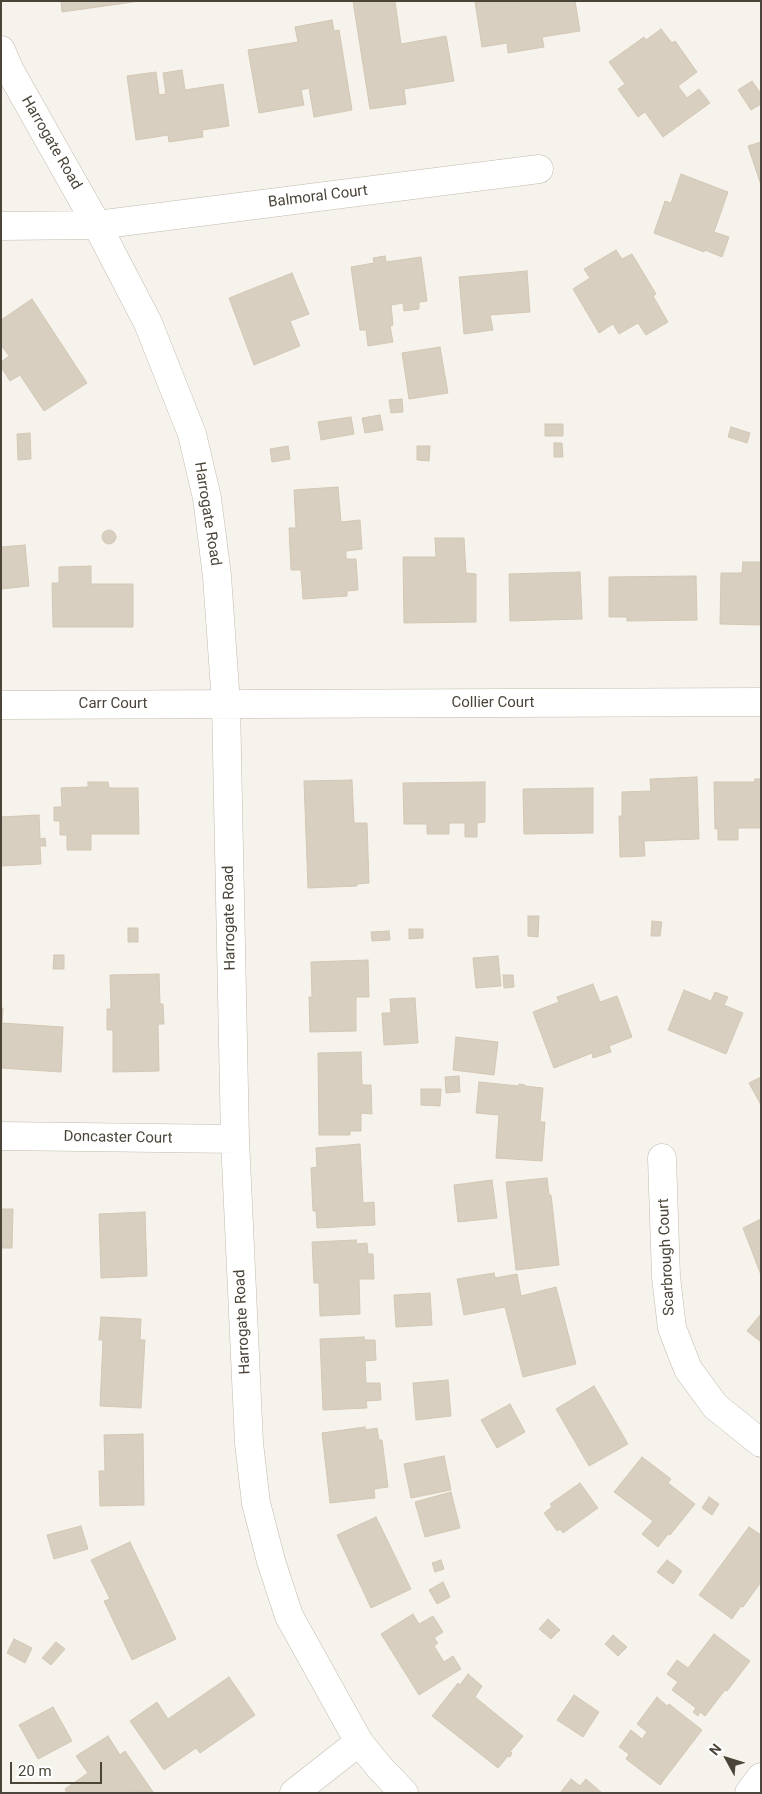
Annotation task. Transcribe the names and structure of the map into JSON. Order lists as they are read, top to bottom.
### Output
{
  "streets": {
    "street": [
      "Harrogate Road",
      "Balmoral Court",
      "Collier Court",
      "Carr Court",
      "Doncaster Court",
      "Scarbrough Court"
    ]
  },
  "crossings": [
    ["Harrogate Road", "Balmoral Court"],
    ["Harrogate Road", "Collier Court"],
    ["Harrogate Road", "Carr Court"],
    ["Harrogate Road", "Doncaster Court"],
    ["Collier Court", "Carr Court"]
  ],
  "scale_bar": "20 m",
  "north": "top left"
}
